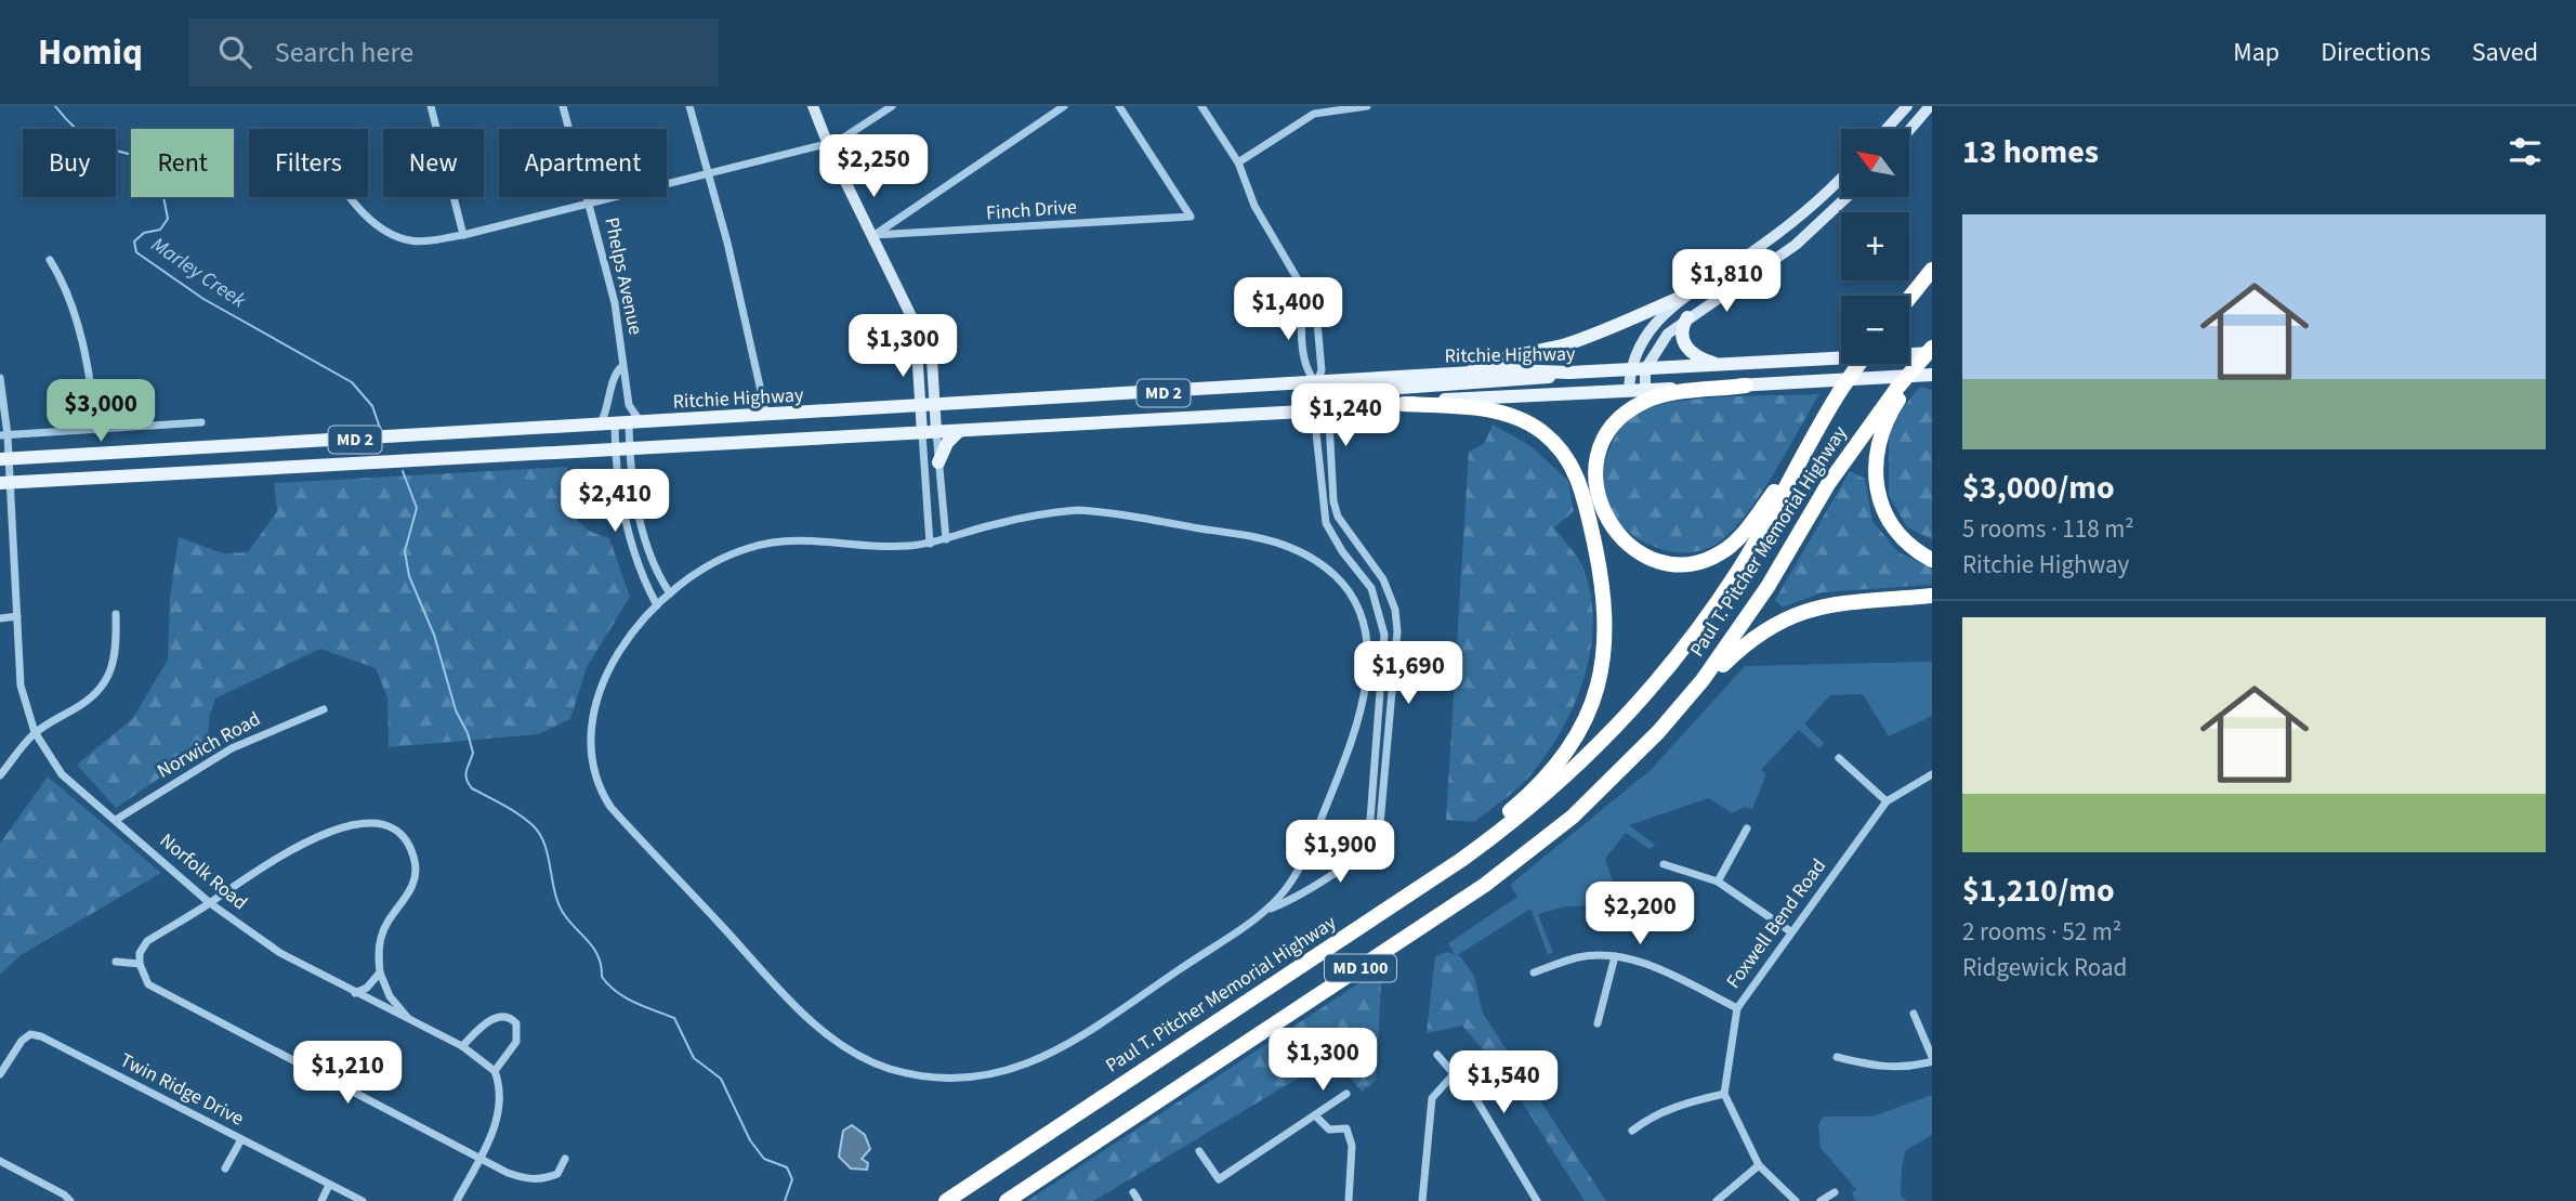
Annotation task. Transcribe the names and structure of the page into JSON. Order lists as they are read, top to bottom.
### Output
{
  "streets": {
    "highway": ["Paul T. Pitcher Memorial Highway", "MD 100"],
    "main road": ["Ritchie Highway", "MD 2"],
    "street": [
      "Finch Drive",
      "Phelps Avenue",
      "Norwich Road",
      "Norfolk Road",
      "Foxwell Bend Road",
      "Twin Ridge Drive"
    ]
  },
  "crossings": [
    ["Phelps Avenue", "Ritchie Highway"],
    ["Ritchie Highway", "Paul T. Pitcher Memorial Highway"],
    ["Ritchie Highway", "Norfolk Road"],
    ["Norwich Road", "Norfolk Road"]
  ],
  "water": ["Marley Creek"],
  "north": "top left",
  "page": {
    "header": "Homiq",
    "search": "Search here",
    "nav": ["Map", "Directions", "Saved"],
    "heading": "13 homes",
    "map_buttons": ["+", "−"],
    "chip": [
      "Buy",
      "Rent",
      "Filters",
      "New",
      "Apartment"
    ],
    "price": [
      "$2,250",
      "$1,810",
      "$1,400",
      "$1,300",
      "$3,000",
      "$1,240",
      "$2,410",
      "$1,690",
      "$1,900",
      "$2,200",
      "$1,300",
      "$1,210",
      "$1,540"
    ],
    "list": [
      {
        "name": "$3,000/mo",
        "note": "5 rooms · 118 m² · Ritchie Highway"
      },
      {
        "name": "$1,210/mo",
        "note": "2 rooms · 52 m² · Ridgewick Road"
      }
    ]
  }
}
